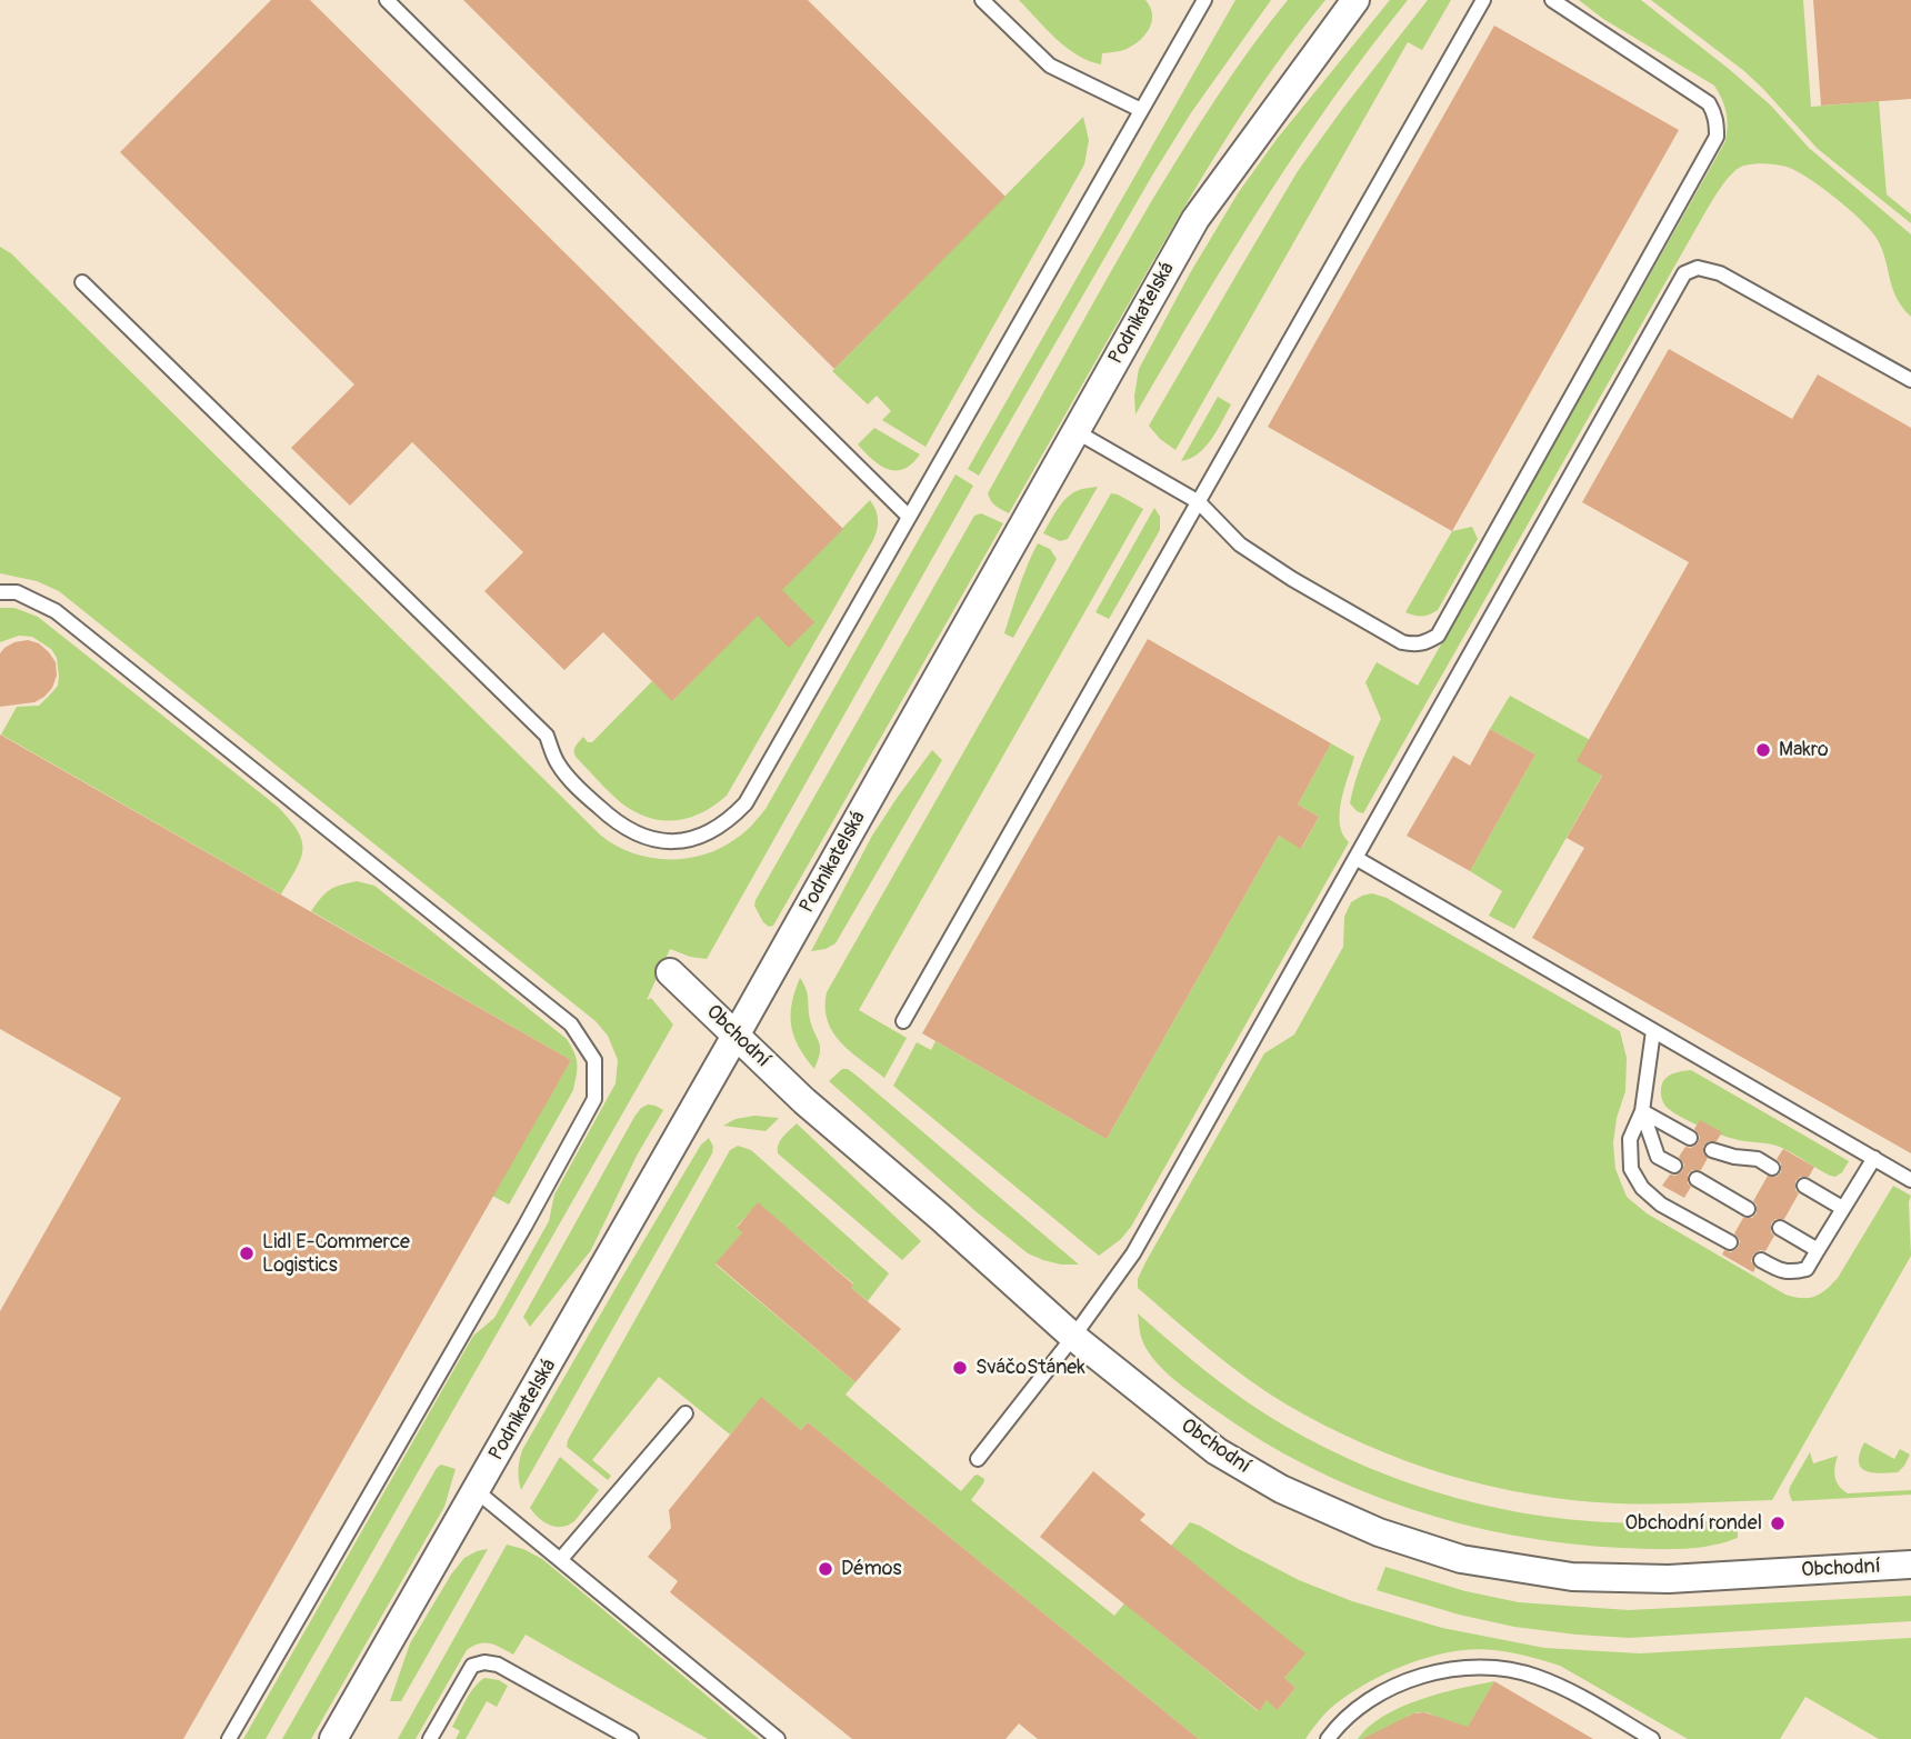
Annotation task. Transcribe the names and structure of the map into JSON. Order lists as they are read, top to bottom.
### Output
{
  "streets": {
    "street": ["Podnikatelská", "Obchodní"]
  },
  "crossings": [
    ["Podnikatelská", "Obchodní"]
  ],
  "places": [
    "Makro",
    "Lidl E-Commerce Logistics",
    "SváčoStánek",
    "Obchodní rondel",
    "Démos"
  ]
}
